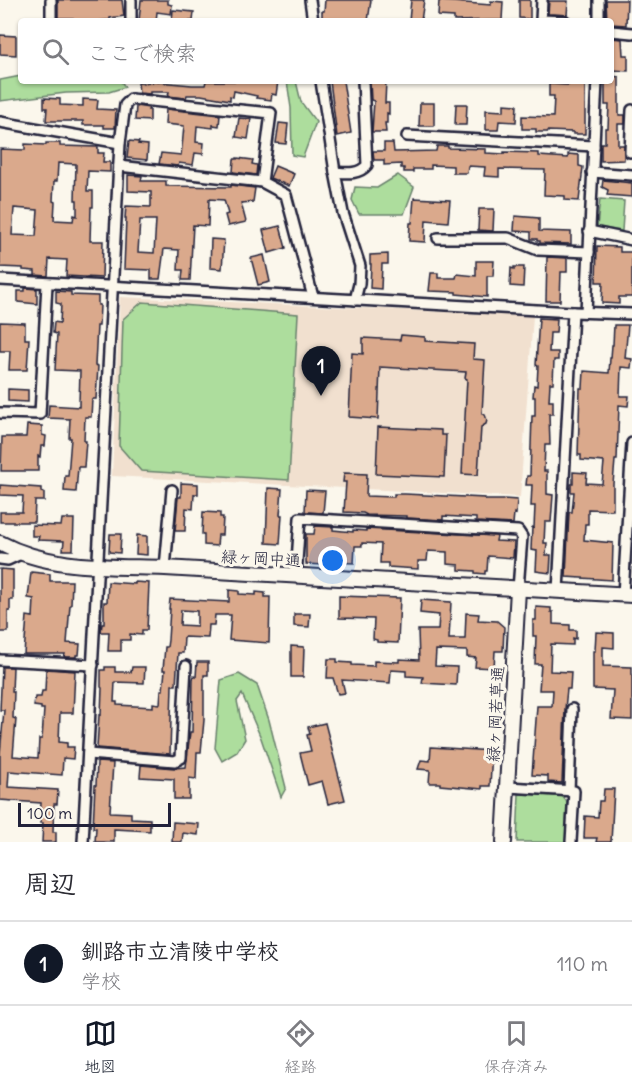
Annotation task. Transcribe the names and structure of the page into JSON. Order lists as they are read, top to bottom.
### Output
{
  "streets": {
    "street": ["緑ヶ岡中通", "緑ヶ岡若草通"]
  },
  "crossings": [
    ["緑ヶ岡中通", "緑ヶ岡若草通"]
  ],
  "scale_bar": "100 m",
  "page": {
    "search": "ここで検索",
    "pins": "1",
    "scale": "100 m",
    "heading": "周辺",
    "list": [
      {
        "mark": "1",
        "name": "釧路市立清陵中学校",
        "note": "学校",
        "value": "110 m"
      }
    ],
    "nav": ["地図", "経路", "保存済み"]
  }
}
